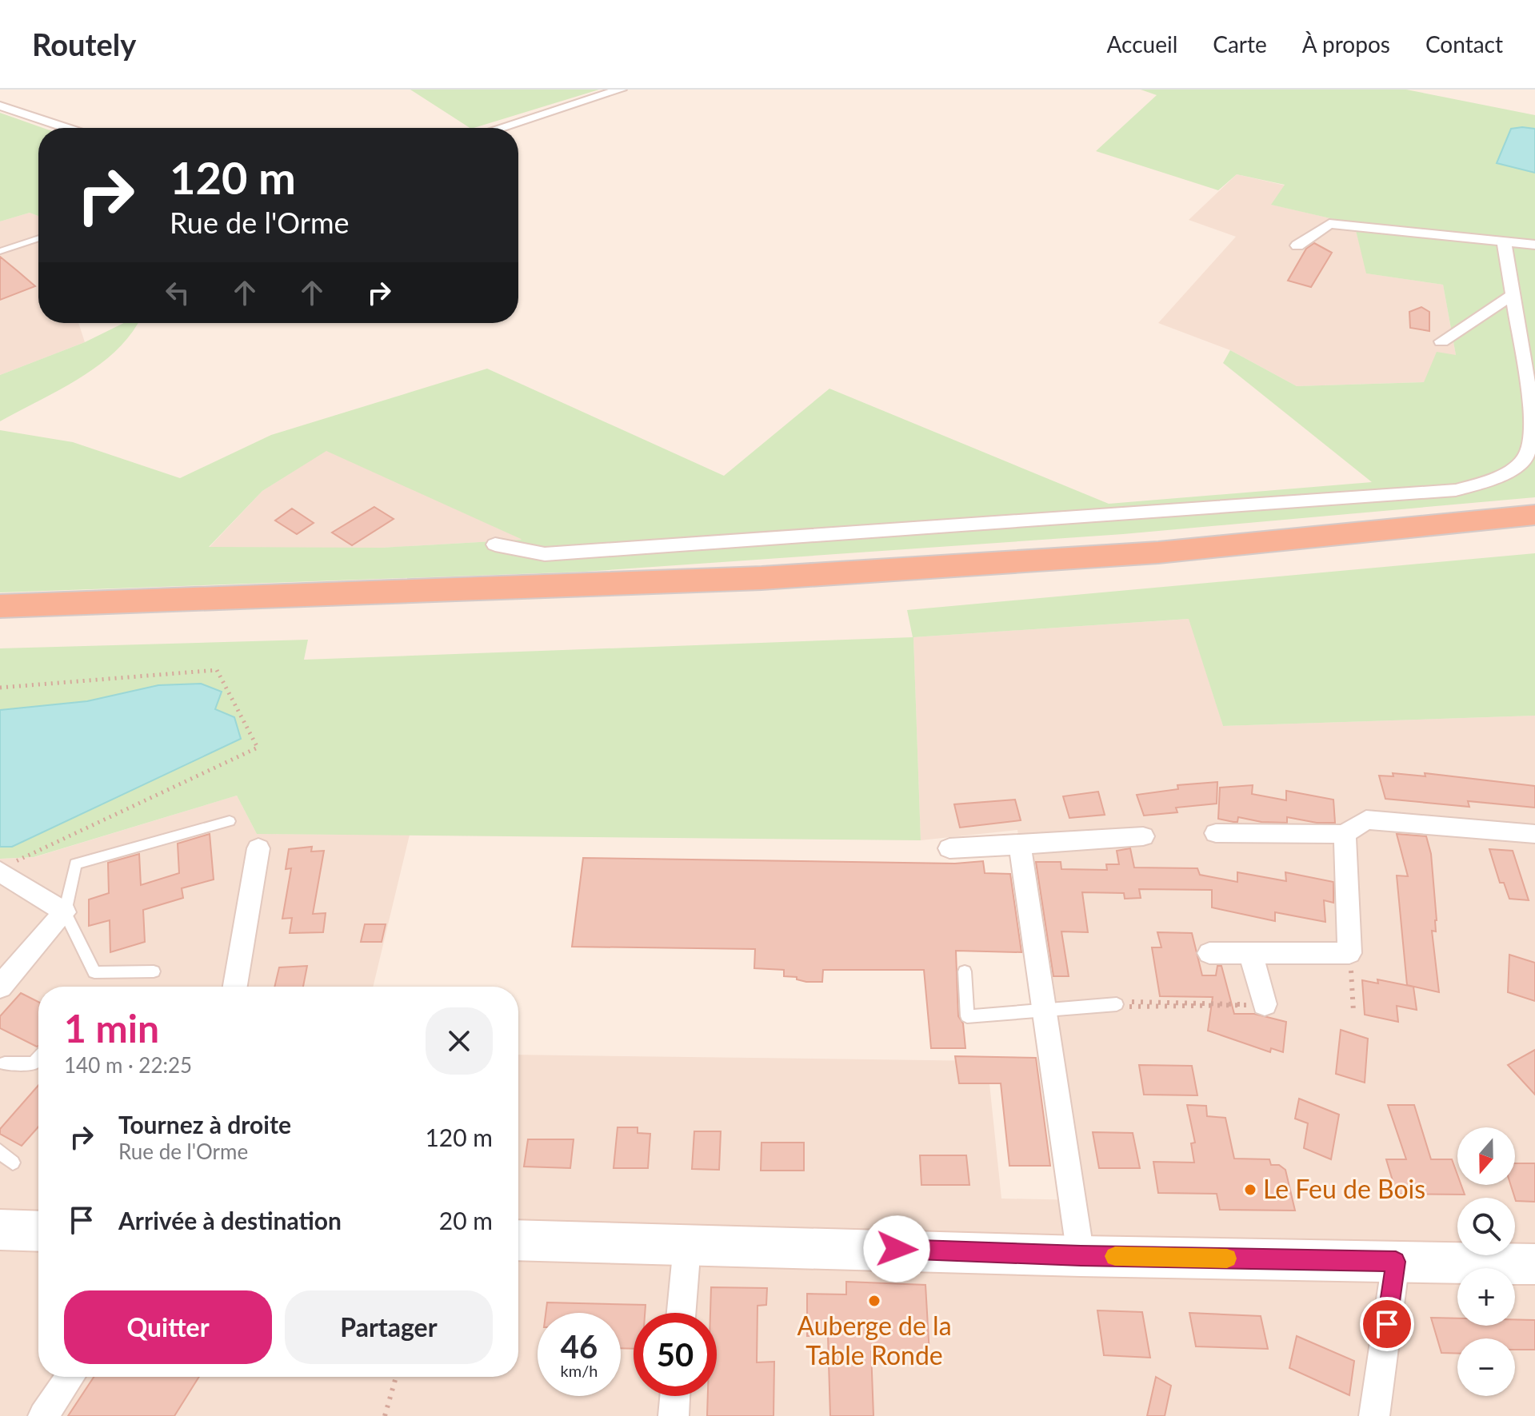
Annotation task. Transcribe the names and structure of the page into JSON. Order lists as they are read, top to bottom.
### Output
{
  "places": ["Le Feu de Bois", "Auberge de la Table Ronde"],
  "north": "bottom",
  "page": {
    "header": "Routely",
    "nav": [
      "Accueil",
      "Carte",
      "À propos",
      "Contact"
    ],
    "turn": ["120 m", "Rue de l'Orme"],
    "heading": ["1 min", "140 m · 22:25"],
    "list": [
      {
        "name": "Tournez à droite",
        "note": "Rue de l'Orme",
        "value": "120 m"
      },
      {
        "name": "Arrivée à destination",
        "value": "20 m"
      }
    ],
    "map_buttons": ["+", "−"],
    "buttons": ["Quitter", "Partager"],
    "speed": "46 km/h",
    "limit": "50"
  }
}
